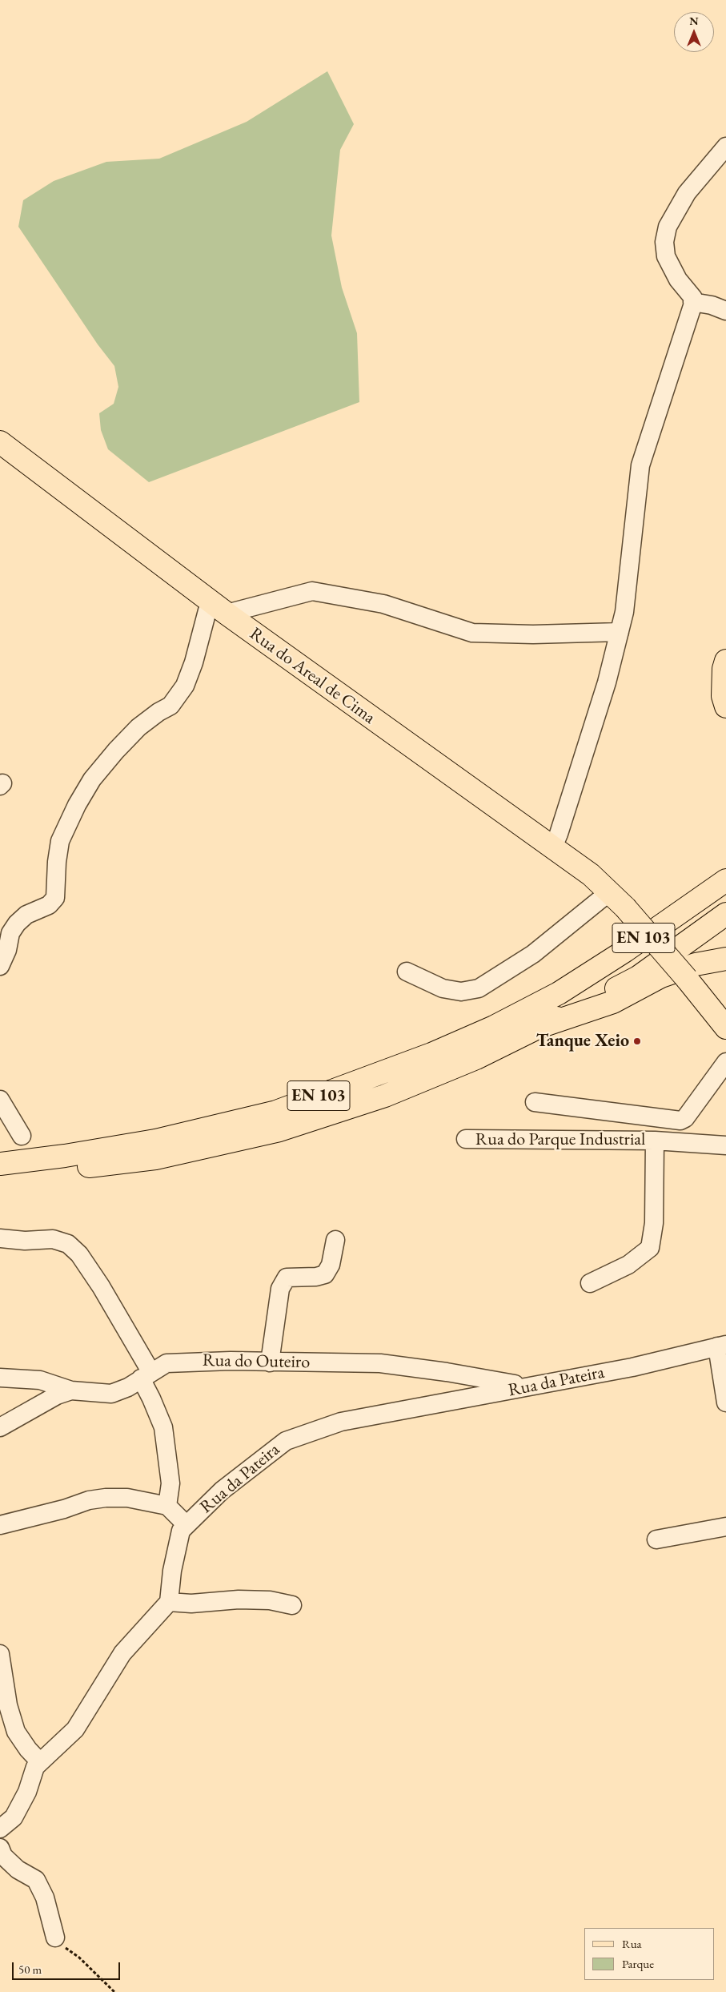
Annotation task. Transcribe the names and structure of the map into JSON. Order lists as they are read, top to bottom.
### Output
{
  "streets": {
    "main road": ["Rua do Areal de Cima", "EN 103"],
    "street": ["Rua do Parque Industrial", "Rua do Outeiro", "Rua da Pateira"]
  },
  "crossings": [
    ["Rua do Outeiro", "Rua da Pateira"]
  ],
  "places": ["Tanque Xeio"],
  "legend": ["Rua", "Parque"],
  "scale_bar": "50 m",
  "north": "top"
}
